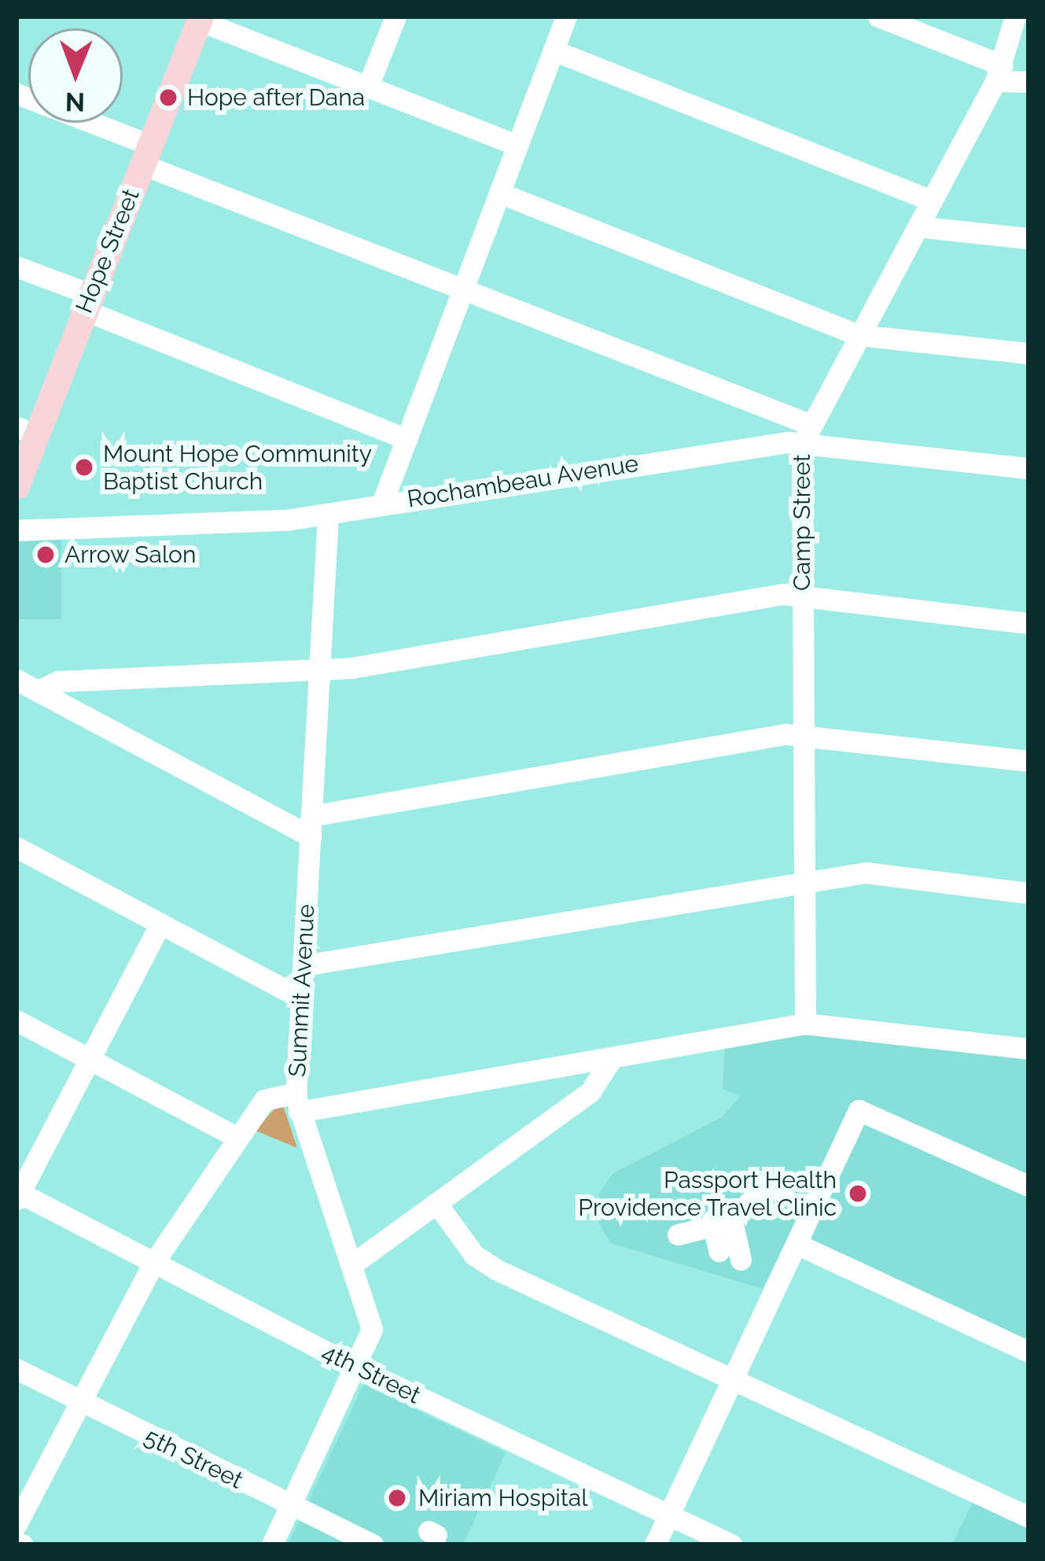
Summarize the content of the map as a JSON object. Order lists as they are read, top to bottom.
{
  "streets": {
    "main road": ["Hope Street"],
    "street": [
      "Rochambeau Avenue",
      "Camp Street",
      "Summit Avenue",
      "4th Street",
      "5th Street"
    ]
  },
  "crossings": [
    ["Rochambeau Avenue", "Camp Street"],
    ["Rochambeau Avenue", "Summit Avenue"],
    ["Summit Avenue", "4th Street"],
    ["Summit Avenue", "5th Street"]
  ],
  "places": [
    "Hope after Dana",
    "Mount Hope Community Baptist Church",
    "Arrow Salon",
    "Passport Health Providence Travel Clinic",
    "Miriam Hospital"
  ],
  "north": "bottom"
}
